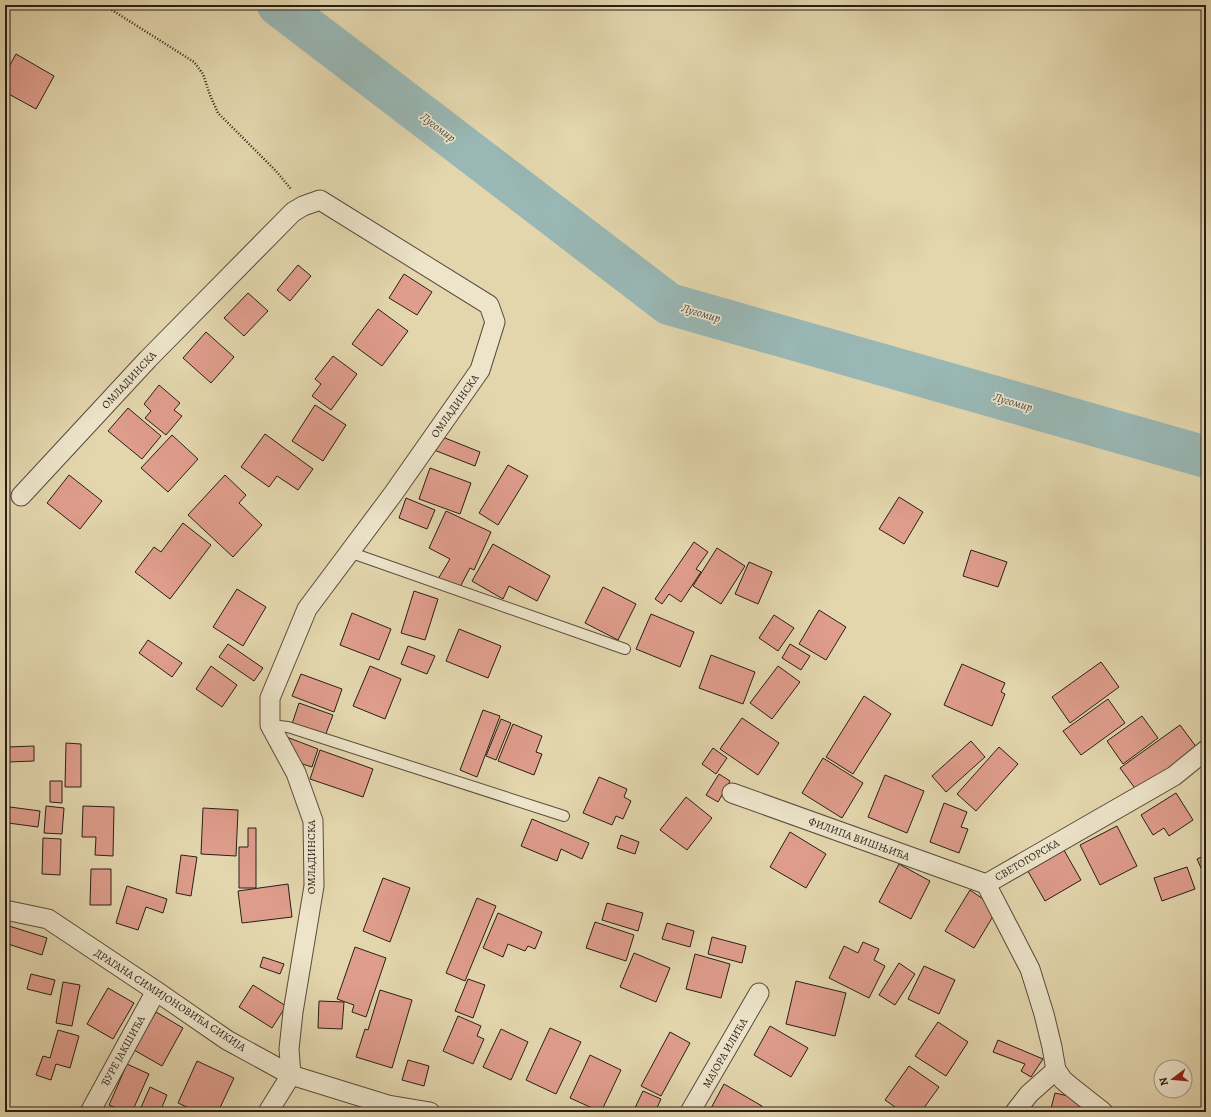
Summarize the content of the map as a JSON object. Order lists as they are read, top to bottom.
{
  "streets": {
    "street": [
      "ОМЛАДИНСКА",
      "ФИЛИПА ВИШЊИЋА",
      "СВЕТОГОРСКА",
      "ДРАГАНА СИМИЈОНОВИЋА СИКИЈА",
      "ЂУРЕ ЈАКШИЋА",
      "МАЈОРА ИЛИЋА"
    ]
  },
  "crossings": [
    ["ОМЛАДИНСКА", "ДРАГАНА СИМИЈОНОВИЋА СИКИЈА"],
    ["ФИЛИПА ВИШЊИЋА", "СВЕТОГОРСКА"],
    ["ДРАГАНА СИМИЈОНОВИЋА СИКИЈА", "ЂУРЕ ЈАКШИЋА"]
  ],
  "water": ["Лугомир"],
  "north": "left"
}
